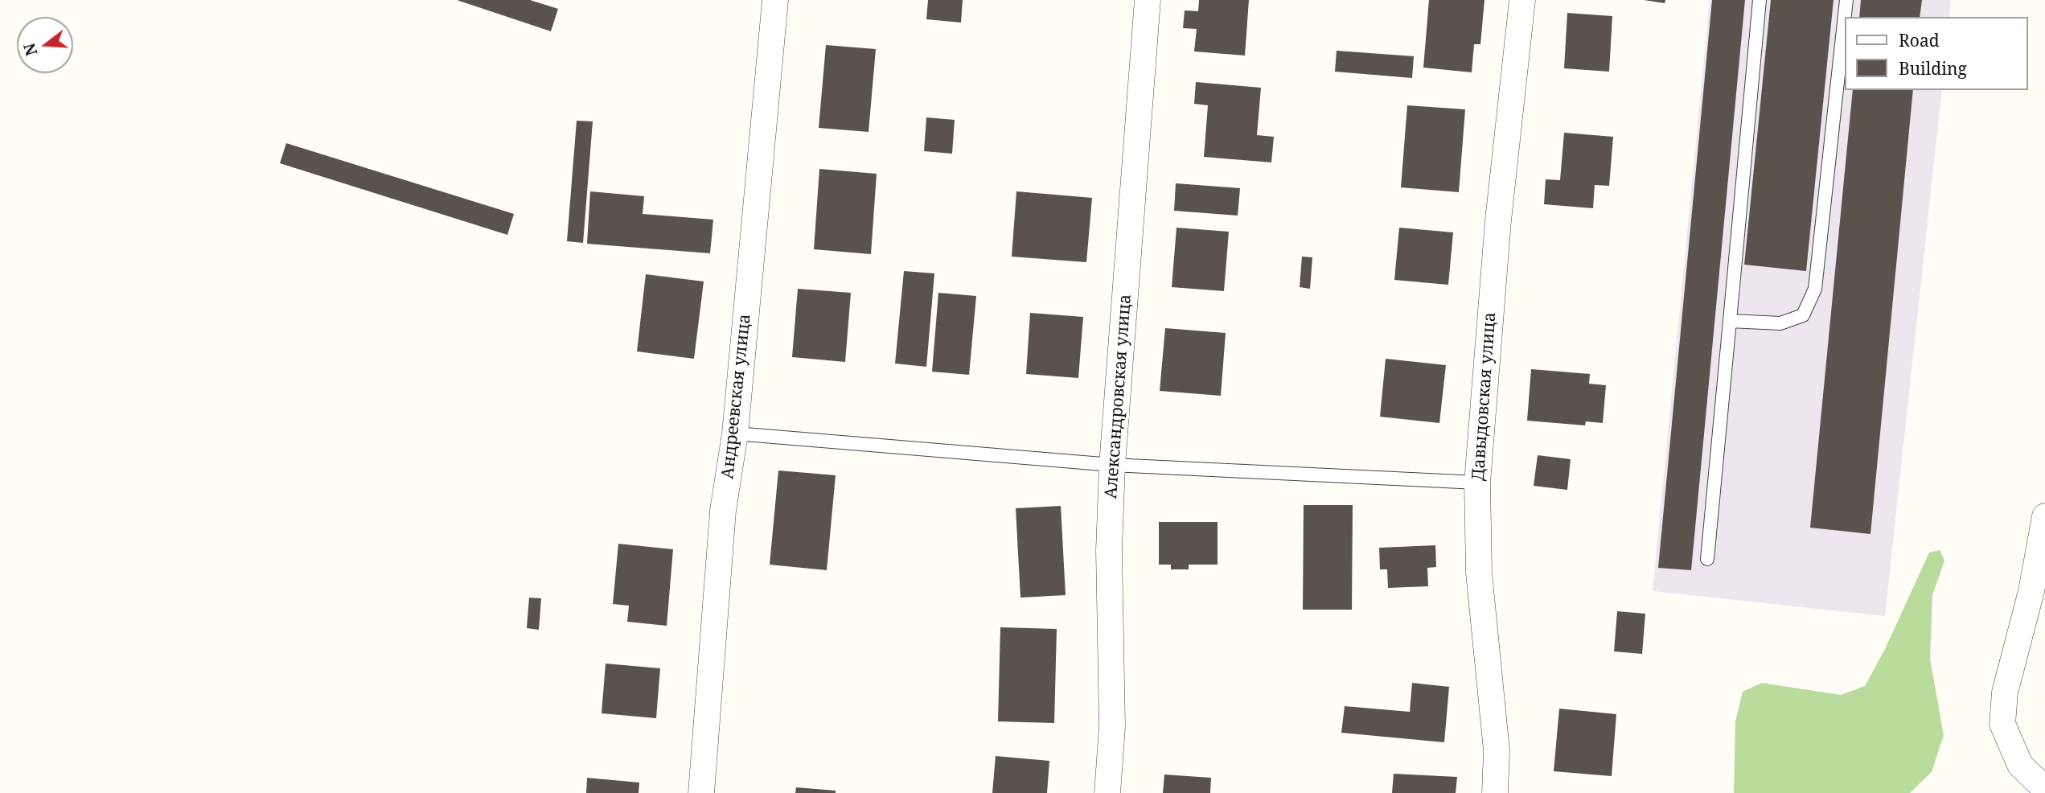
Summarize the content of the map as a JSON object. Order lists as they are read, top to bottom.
{
  "streets": {
    "street": ["Андреевская улица", "Александровская улица", "Давыдовская улица"]
  },
  "legend": ["Road", "Building"],
  "north": "left"
}
